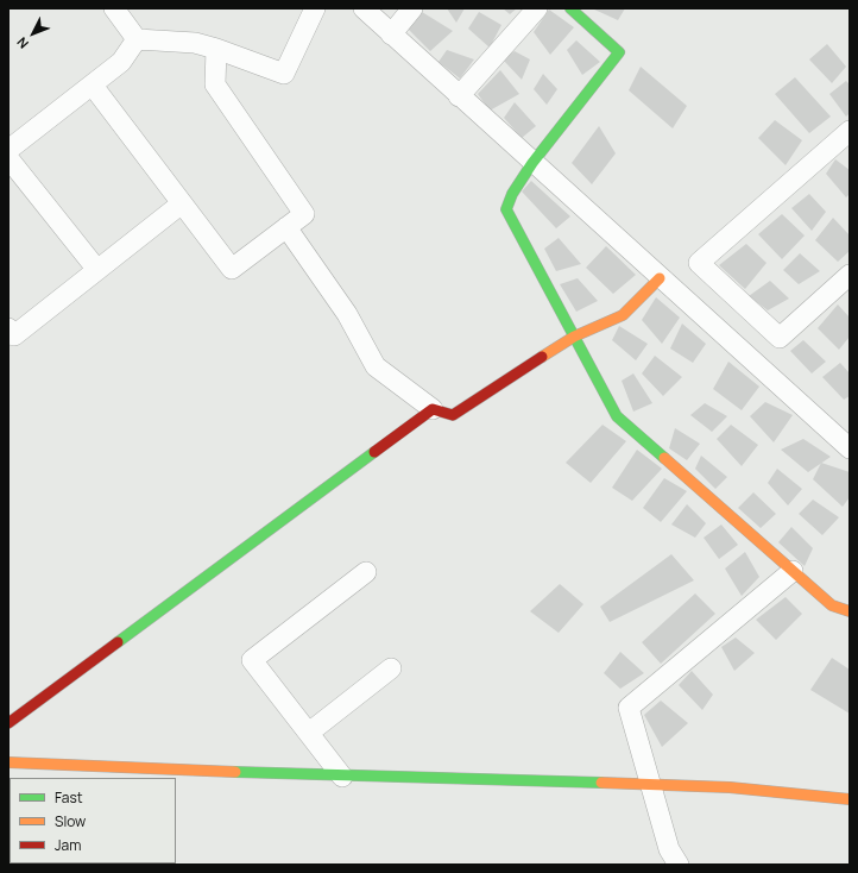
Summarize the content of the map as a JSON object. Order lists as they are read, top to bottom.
{
  "legend": ["Fast", "Slow", "Jam"],
  "north": "bottom left"
}
